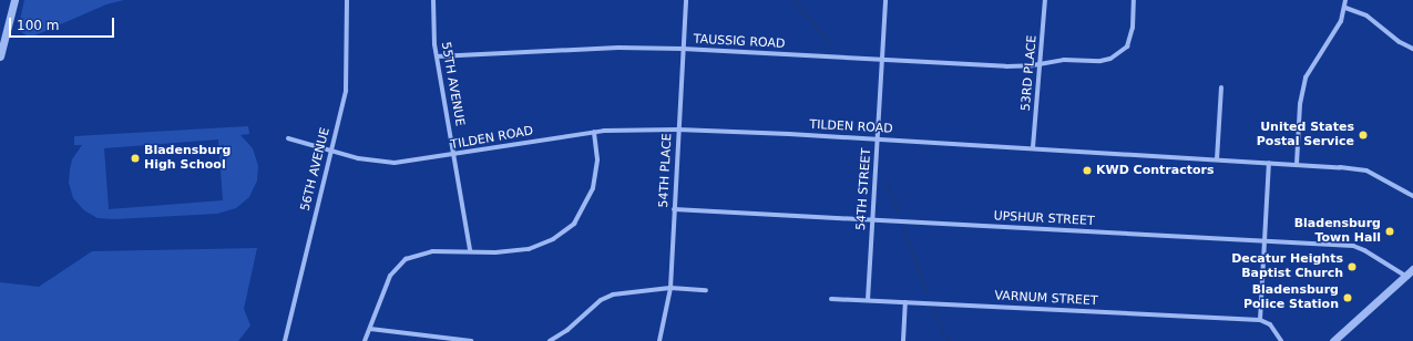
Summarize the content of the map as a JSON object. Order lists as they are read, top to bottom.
{
  "streets": {
    "street": [
      "TAUSSIG ROAD",
      "53RD PLACE",
      "55TH AVENUE",
      "TILDEN ROAD",
      "56TH AVENUE",
      "54TH PLACE",
      "54TH STREET",
      "UPSHUR STREET",
      "VARNUM STREET"
    ]
  },
  "crossings": [
    ["TAUSSIG ROAD", "53RD PLACE"],
    ["TAUSSIG ROAD", "55TH AVENUE"],
    ["TAUSSIG ROAD", "54TH PLACE"],
    ["TAUSSIG ROAD", "54TH STREET"],
    ["53RD PLACE", "TILDEN ROAD"],
    ["55TH AVENUE", "TILDEN ROAD"],
    ["TILDEN ROAD", "56TH AVENUE"],
    ["TILDEN ROAD", "54TH PLACE"],
    ["TILDEN ROAD", "54TH STREET"],
    ["54TH PLACE", "UPSHUR STREET"],
    ["54TH STREET", "UPSHUR STREET"],
    ["54TH STREET", "VARNUM STREET"]
  ],
  "places": [
    "United States Postal Service",
    "Bladensburg High School",
    "KWD Contractors",
    "Bladensburg Town Hall",
    "Decatur Heights Baptist Church",
    "Bladensburg Police Station"
  ],
  "scale_bar": "100 m"
}
